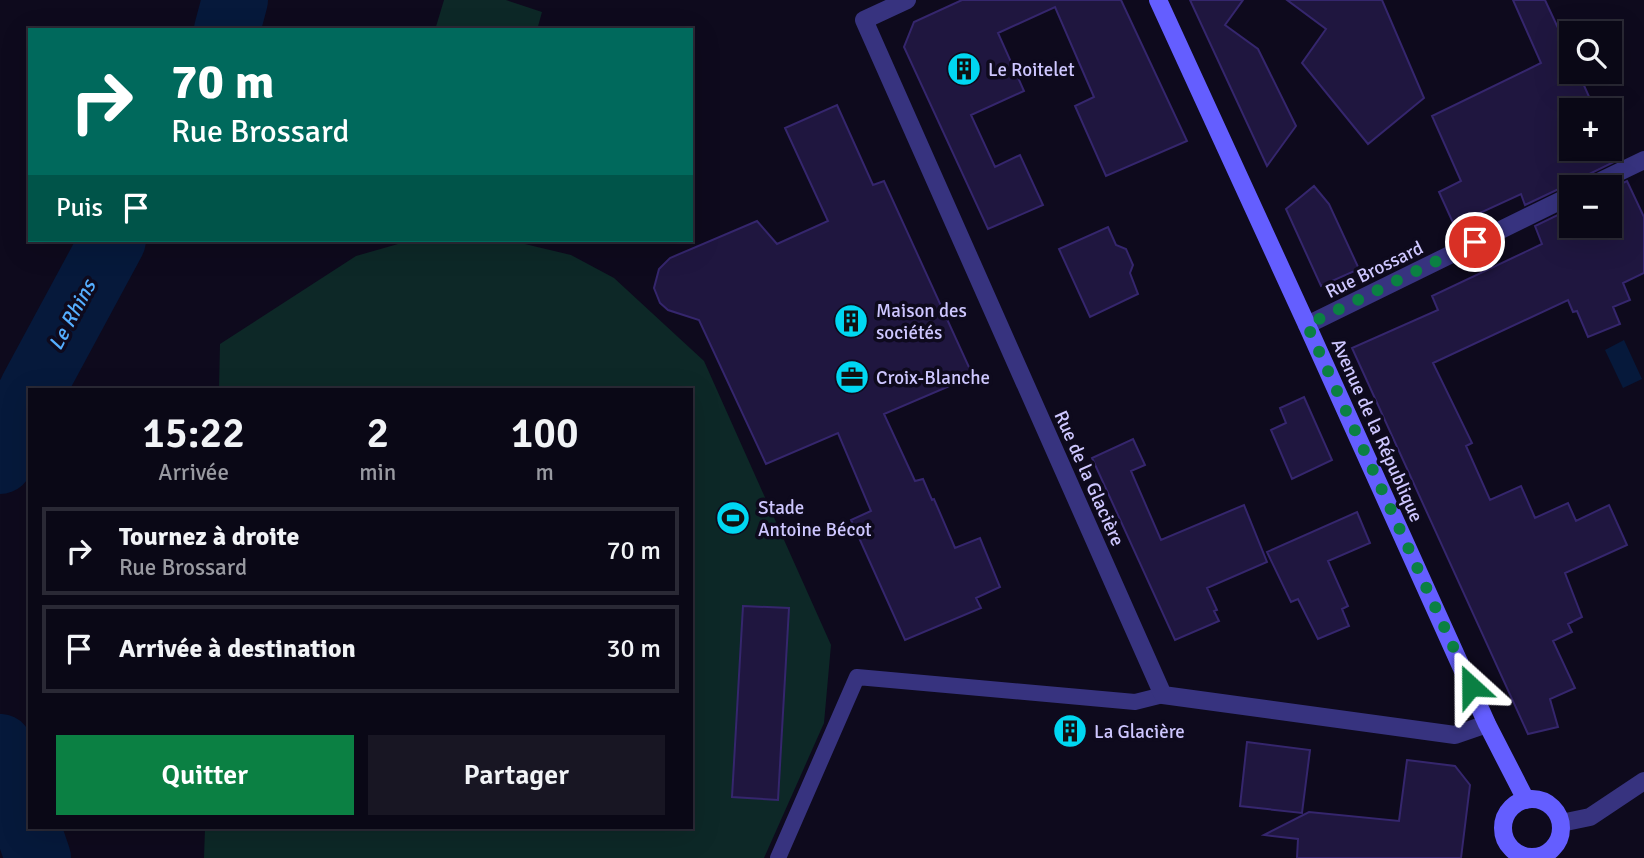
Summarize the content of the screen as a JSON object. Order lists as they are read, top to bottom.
{
  "streets": {
    "main road": ["Avenue de la République"],
    "street": ["Rue Brossard", "Rue de la Glacière"]
  },
  "crossings": [
    ["Rue Brossard", "Avenue de la République"]
  ],
  "water": ["Le Rhins"],
  "places": {
    "building": ["Le Roitelet", "Maison des sociétés", "La Glacière"],
    "office": ["Croix-Blanche"],
    "sports": ["Stade Antoine Bécot"]
  },
  "page": {
    "map_buttons": ["+", "−"],
    "turn": ["70 m", "Rue Brossard"],
    "then": "Puis",
    "eta": [
      "15:22",
      "Arrivée",
      "2",
      "min",
      "100",
      "m"
    ],
    "list": [
      {
        "name": "Tournez à droite",
        "note": "Rue Brossard",
        "value": "70 m"
      },
      {
        "name": "Arrivée à destination",
        "value": "30 m"
      }
    ],
    "buttons": ["Quitter", "Partager"]
  }
}
